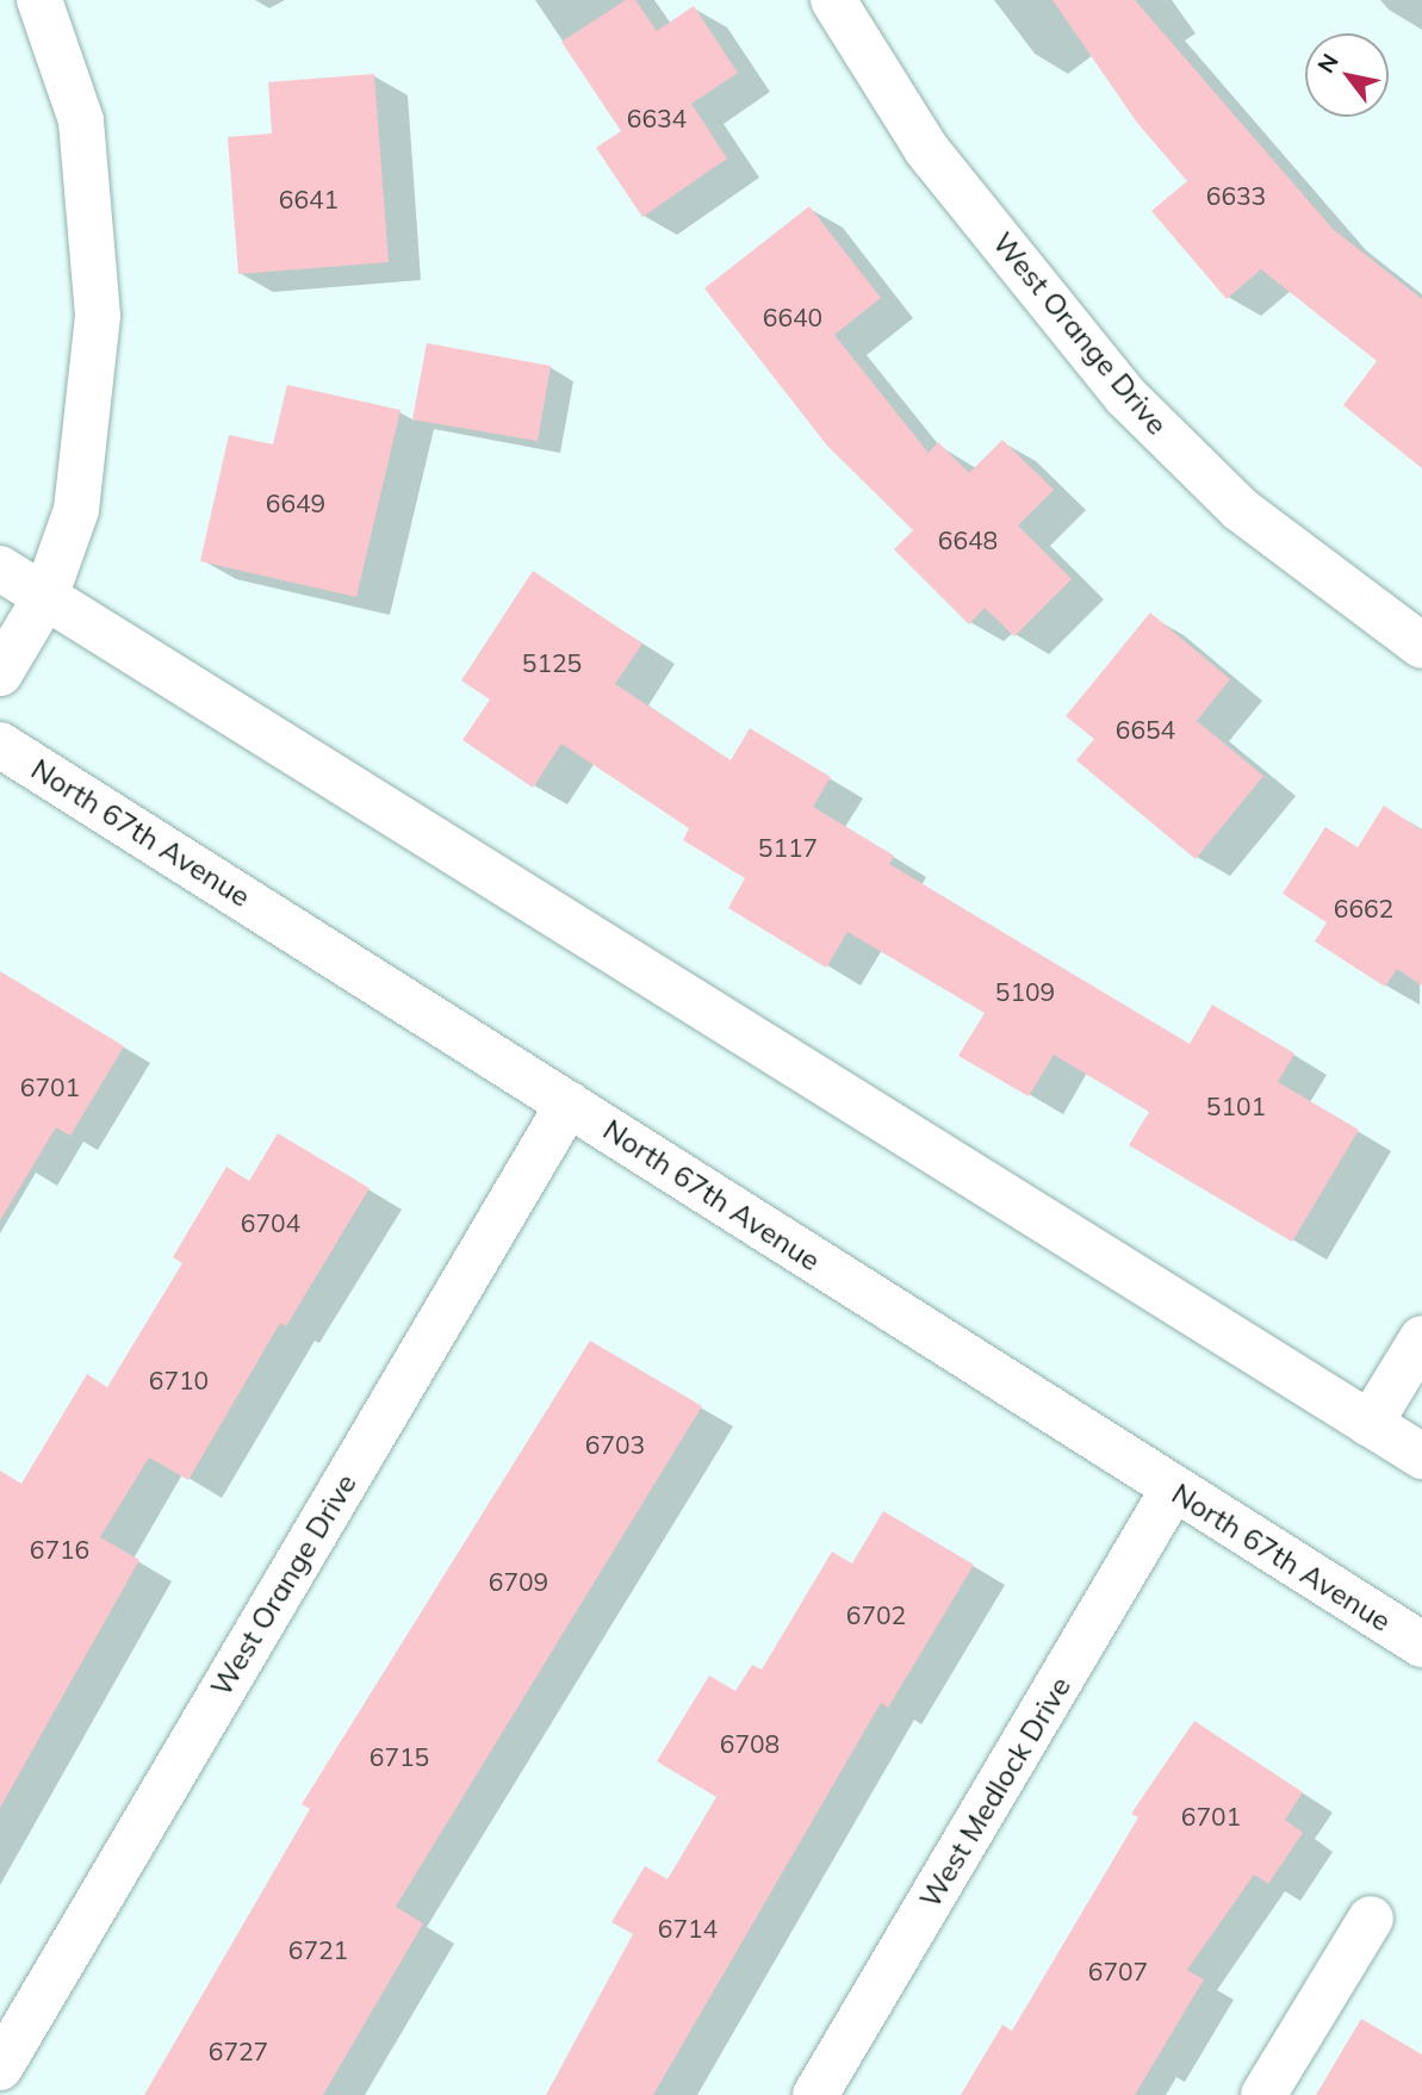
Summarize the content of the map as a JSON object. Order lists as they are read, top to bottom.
{
  "streets": {
    "street": ["West Orange Drive", "North 67th Avenue", "West Medlock Drive"]
  },
  "crossings": [
    ["West Orange Drive", "North 67th Avenue"],
    ["North 67th Avenue", "West Medlock Drive"]
  ],
  "house_numbers": [
    "6634",
    "6633",
    "6641",
    "6640",
    "6649",
    "6648",
    "5125",
    "6654",
    "5117",
    "6662",
    "5109",
    "6701",
    "5101",
    "6704",
    "6710",
    "6703",
    "6716",
    "6709",
    "6702",
    "6708",
    "6715",
    "6701",
    "6714",
    "6721",
    "6707",
    "6727"
  ],
  "north": "top left"
}
